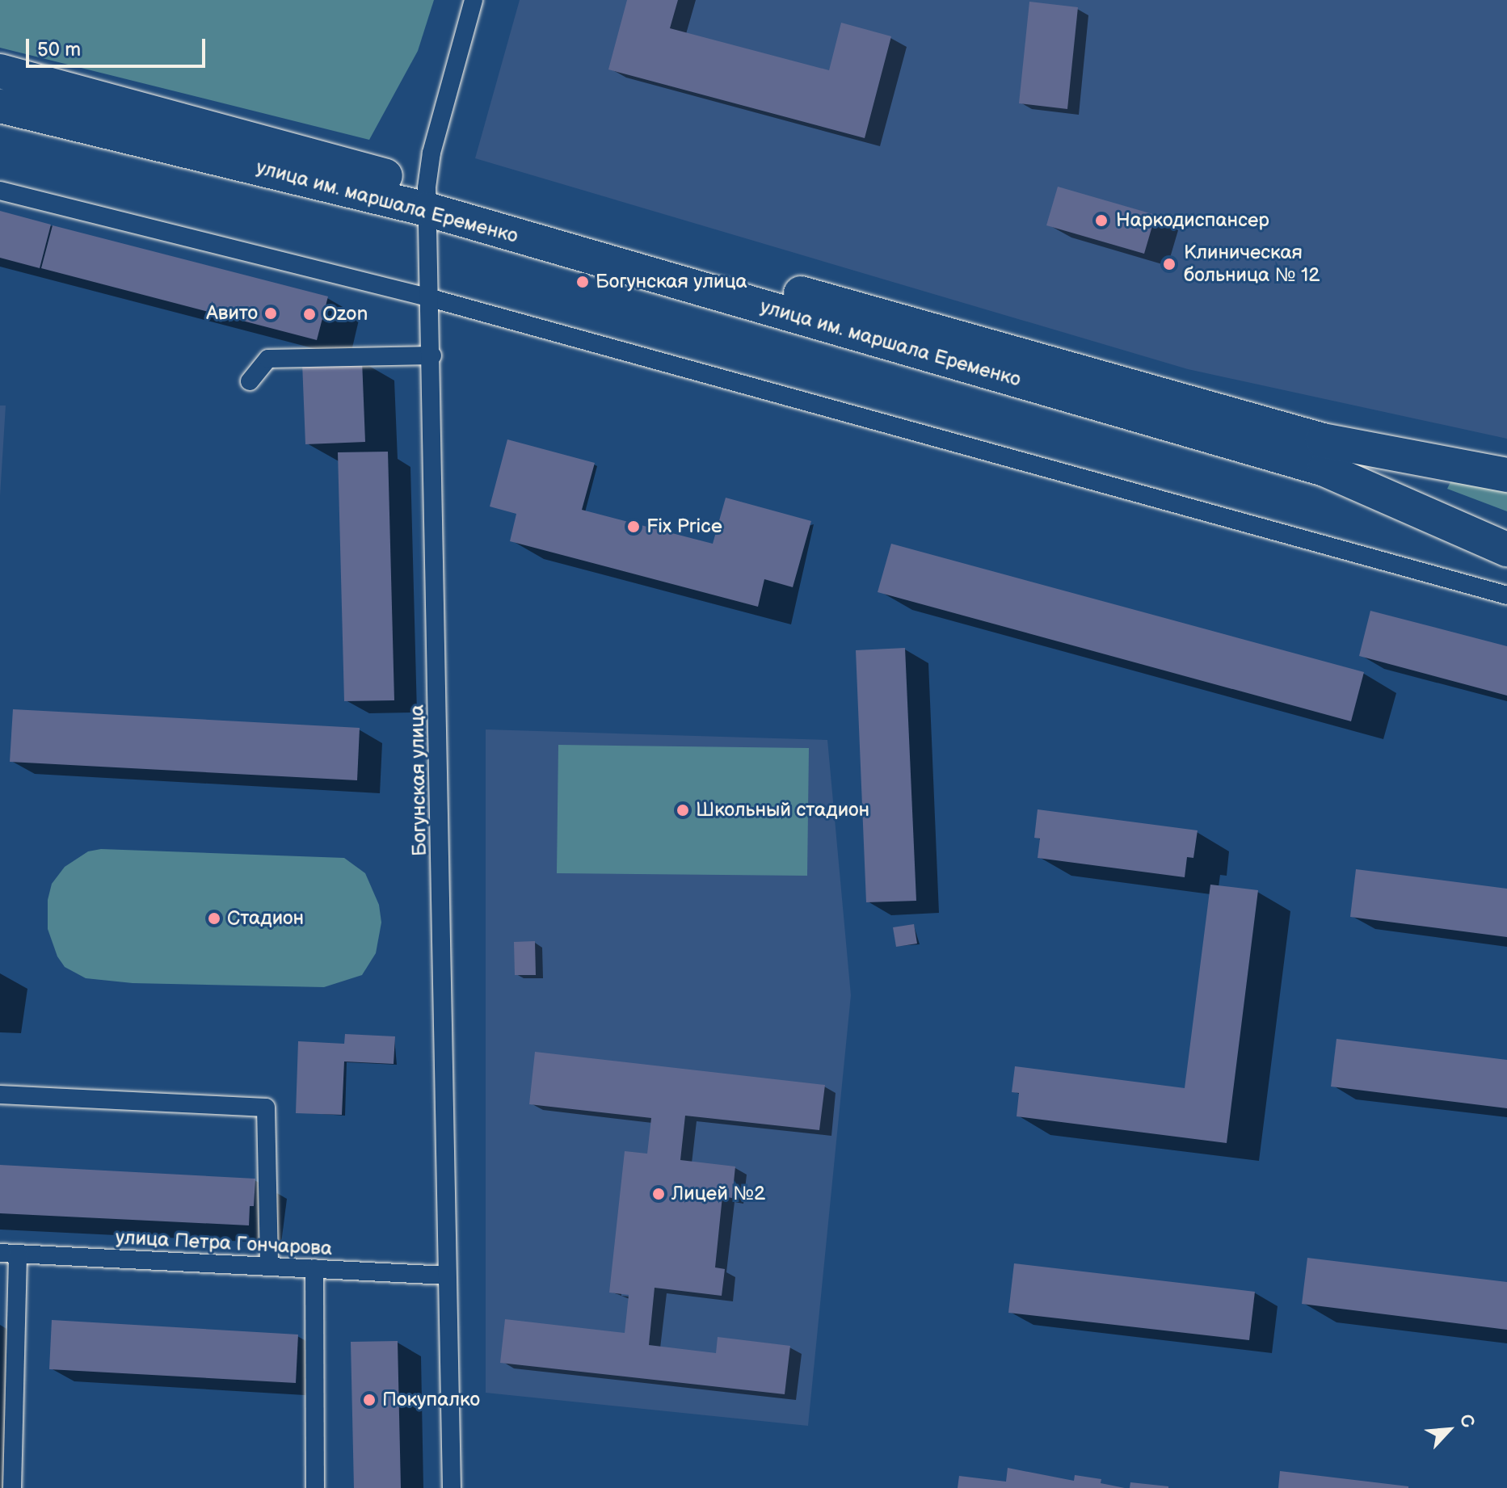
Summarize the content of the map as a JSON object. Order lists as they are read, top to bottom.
{
  "streets": {
    "highway": ["улица им. маршала Еременко"],
    "street": ["Богунская улица", "улица Петра Гончарова"]
  },
  "crossings": [
    ["улица им. маршала Еременко", "Богунская улица"],
    ["Богунская улица", "улица Петра Гончарова"]
  ],
  "places": [
    "Наркодиспансер",
    "Клиническая больница № 12",
    "Богунская улица",
    "Авито",
    "Ozon",
    "Fix Price",
    "Школьный стадион",
    "Стадион",
    "Лицей №2",
    "Покупалко"
  ],
  "scale_bar": "50 m",
  "north": "top right"
}
